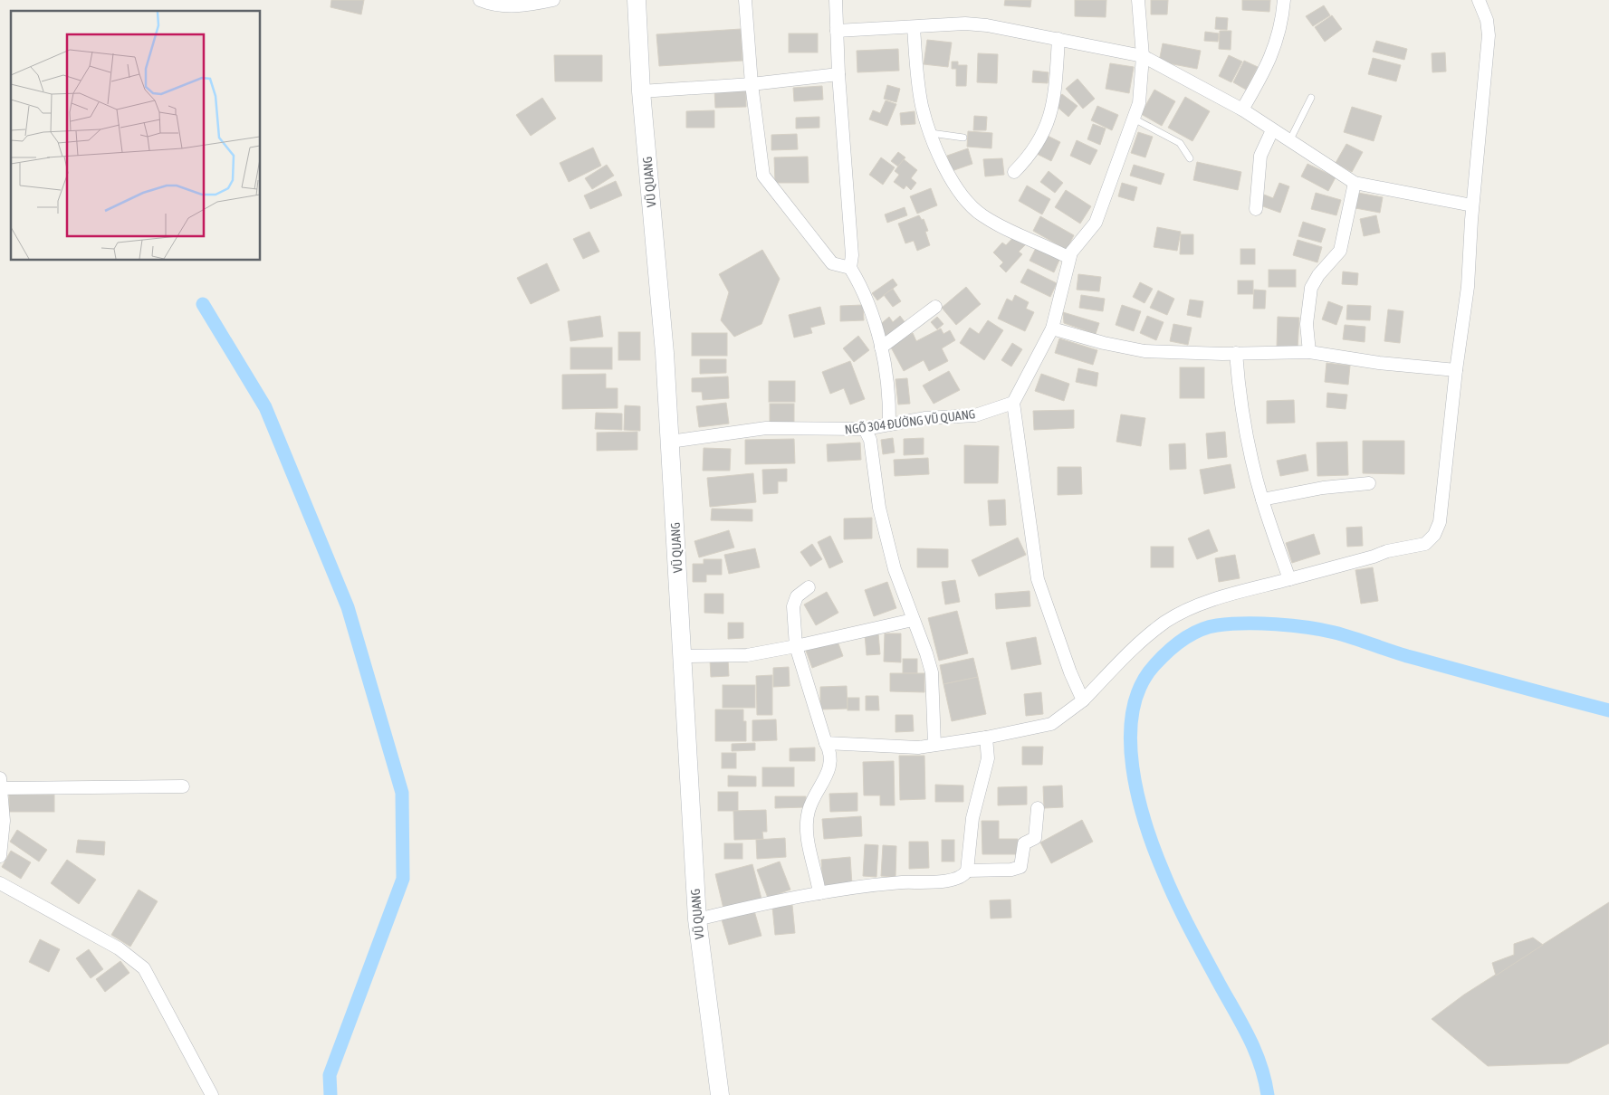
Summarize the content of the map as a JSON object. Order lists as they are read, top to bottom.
{
  "streets": {
    "main road": ["VŨ QUANG"],
    "street": ["NGÕ 304 ĐƯỜNG VŨ QUANG"]
  },
  "crossings": [
    ["VŨ QUANG", "NGÕ 304 ĐƯỜNG VŨ QUANG"]
  ]
}
